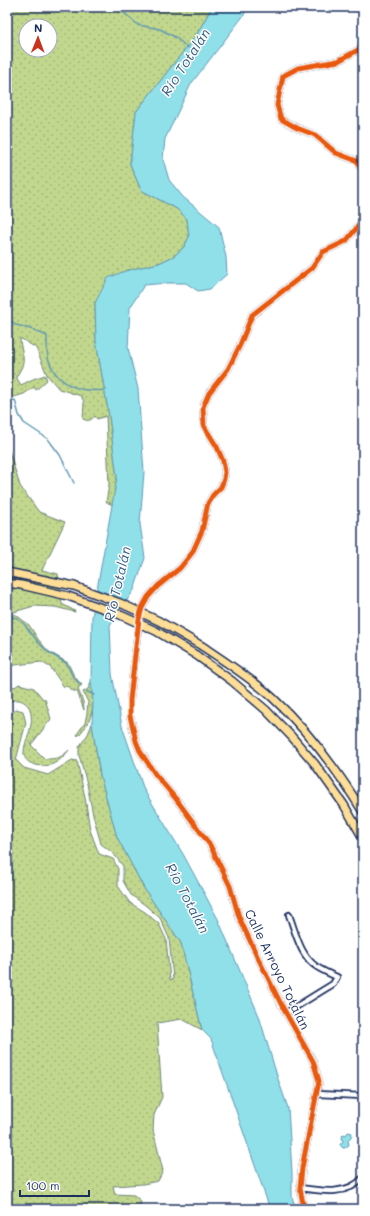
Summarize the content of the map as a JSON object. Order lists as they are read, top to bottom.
{
  "streets": {
    "street": ["Calle Arroyo Totalán"]
  },
  "water": ["Río Totalán"],
  "scale_bar": "100 m",
  "north": "top"
}
